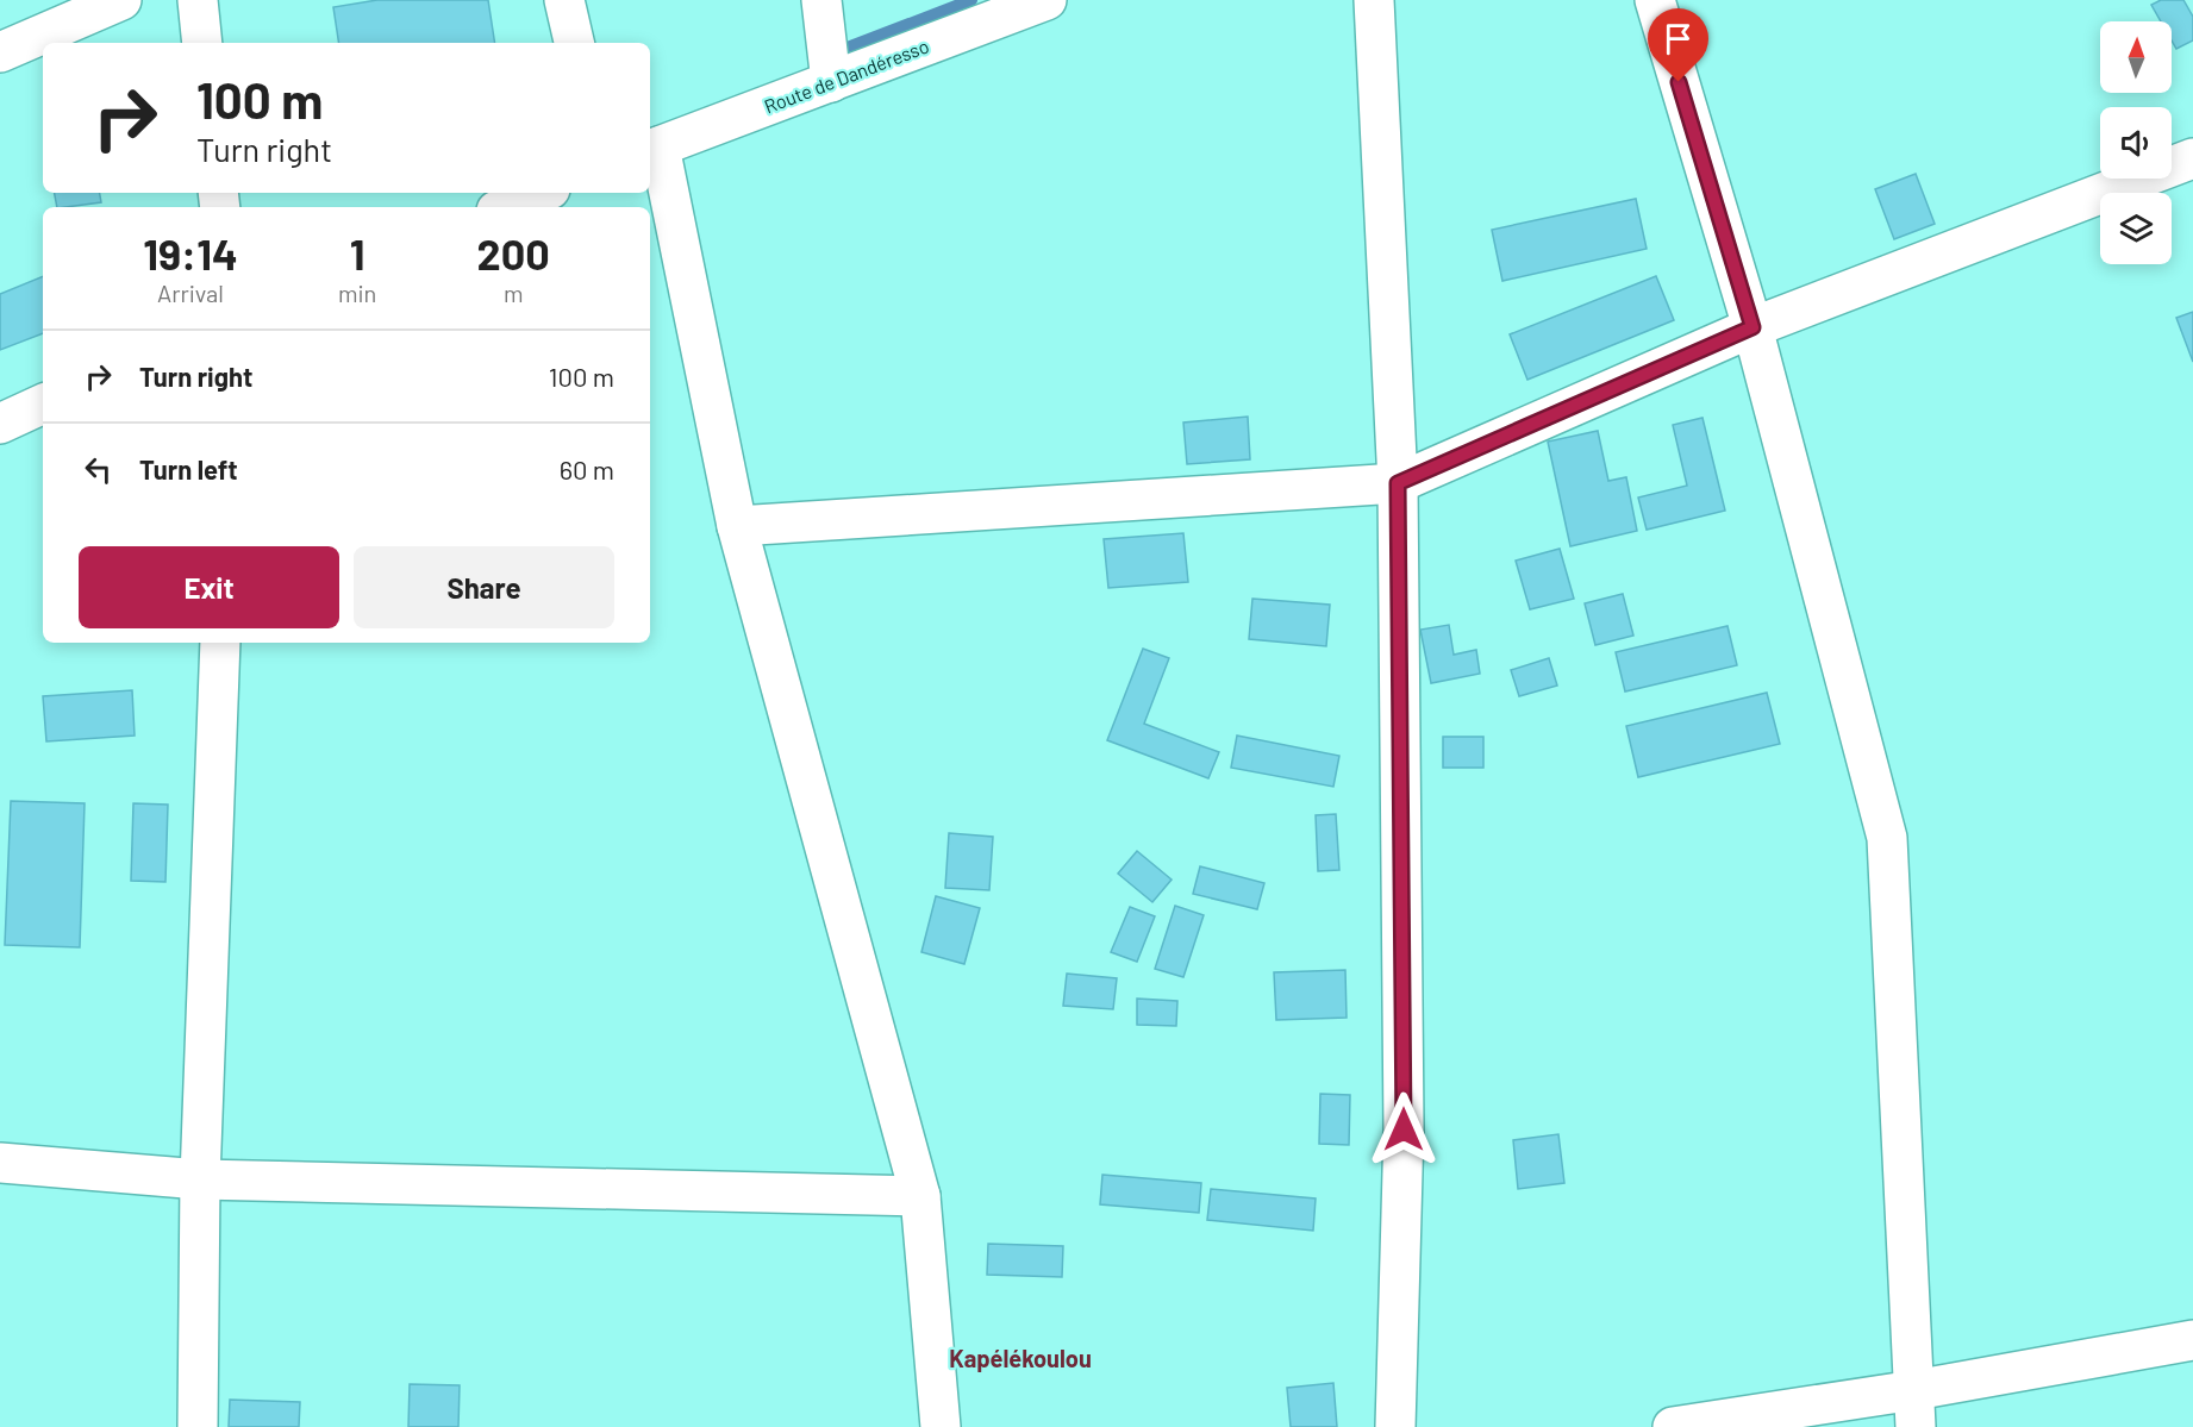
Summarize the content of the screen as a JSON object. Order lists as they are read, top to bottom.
{
  "streets": {
    "street": ["Route de Dandéresso"]
  },
  "districts": ["Kapélékoulou"],
  "north": "top",
  "page": {
    "turn": ["100 m", "Turn right"],
    "eta": [
      "19:14",
      "Arrival",
      "1",
      "min",
      "200",
      "m"
    ],
    "list": [
      {
        "name": "Turn right",
        "value": "100 m"
      },
      {
        "name": "Turn left",
        "value": "60 m"
      }
    ],
    "buttons": ["Exit", "Share"]
  }
}
